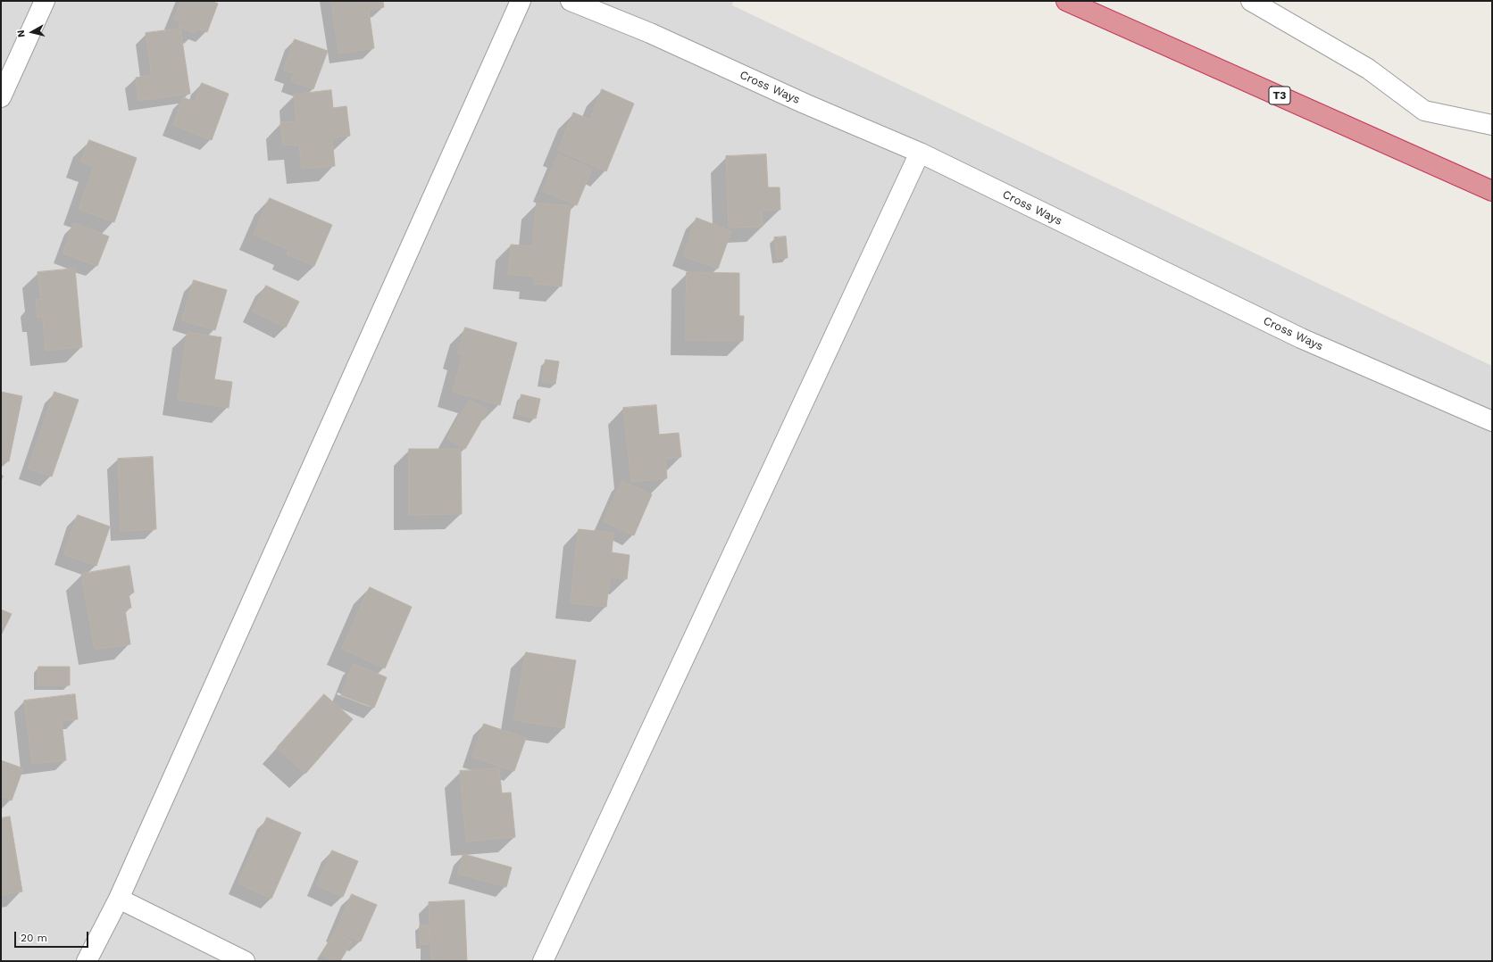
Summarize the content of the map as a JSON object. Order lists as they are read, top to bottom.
{
  "streets": {
    "highway": ["T3"],
    "street": ["Cross Ways"]
  },
  "scale_bar": "20 m",
  "north": "left"
}
